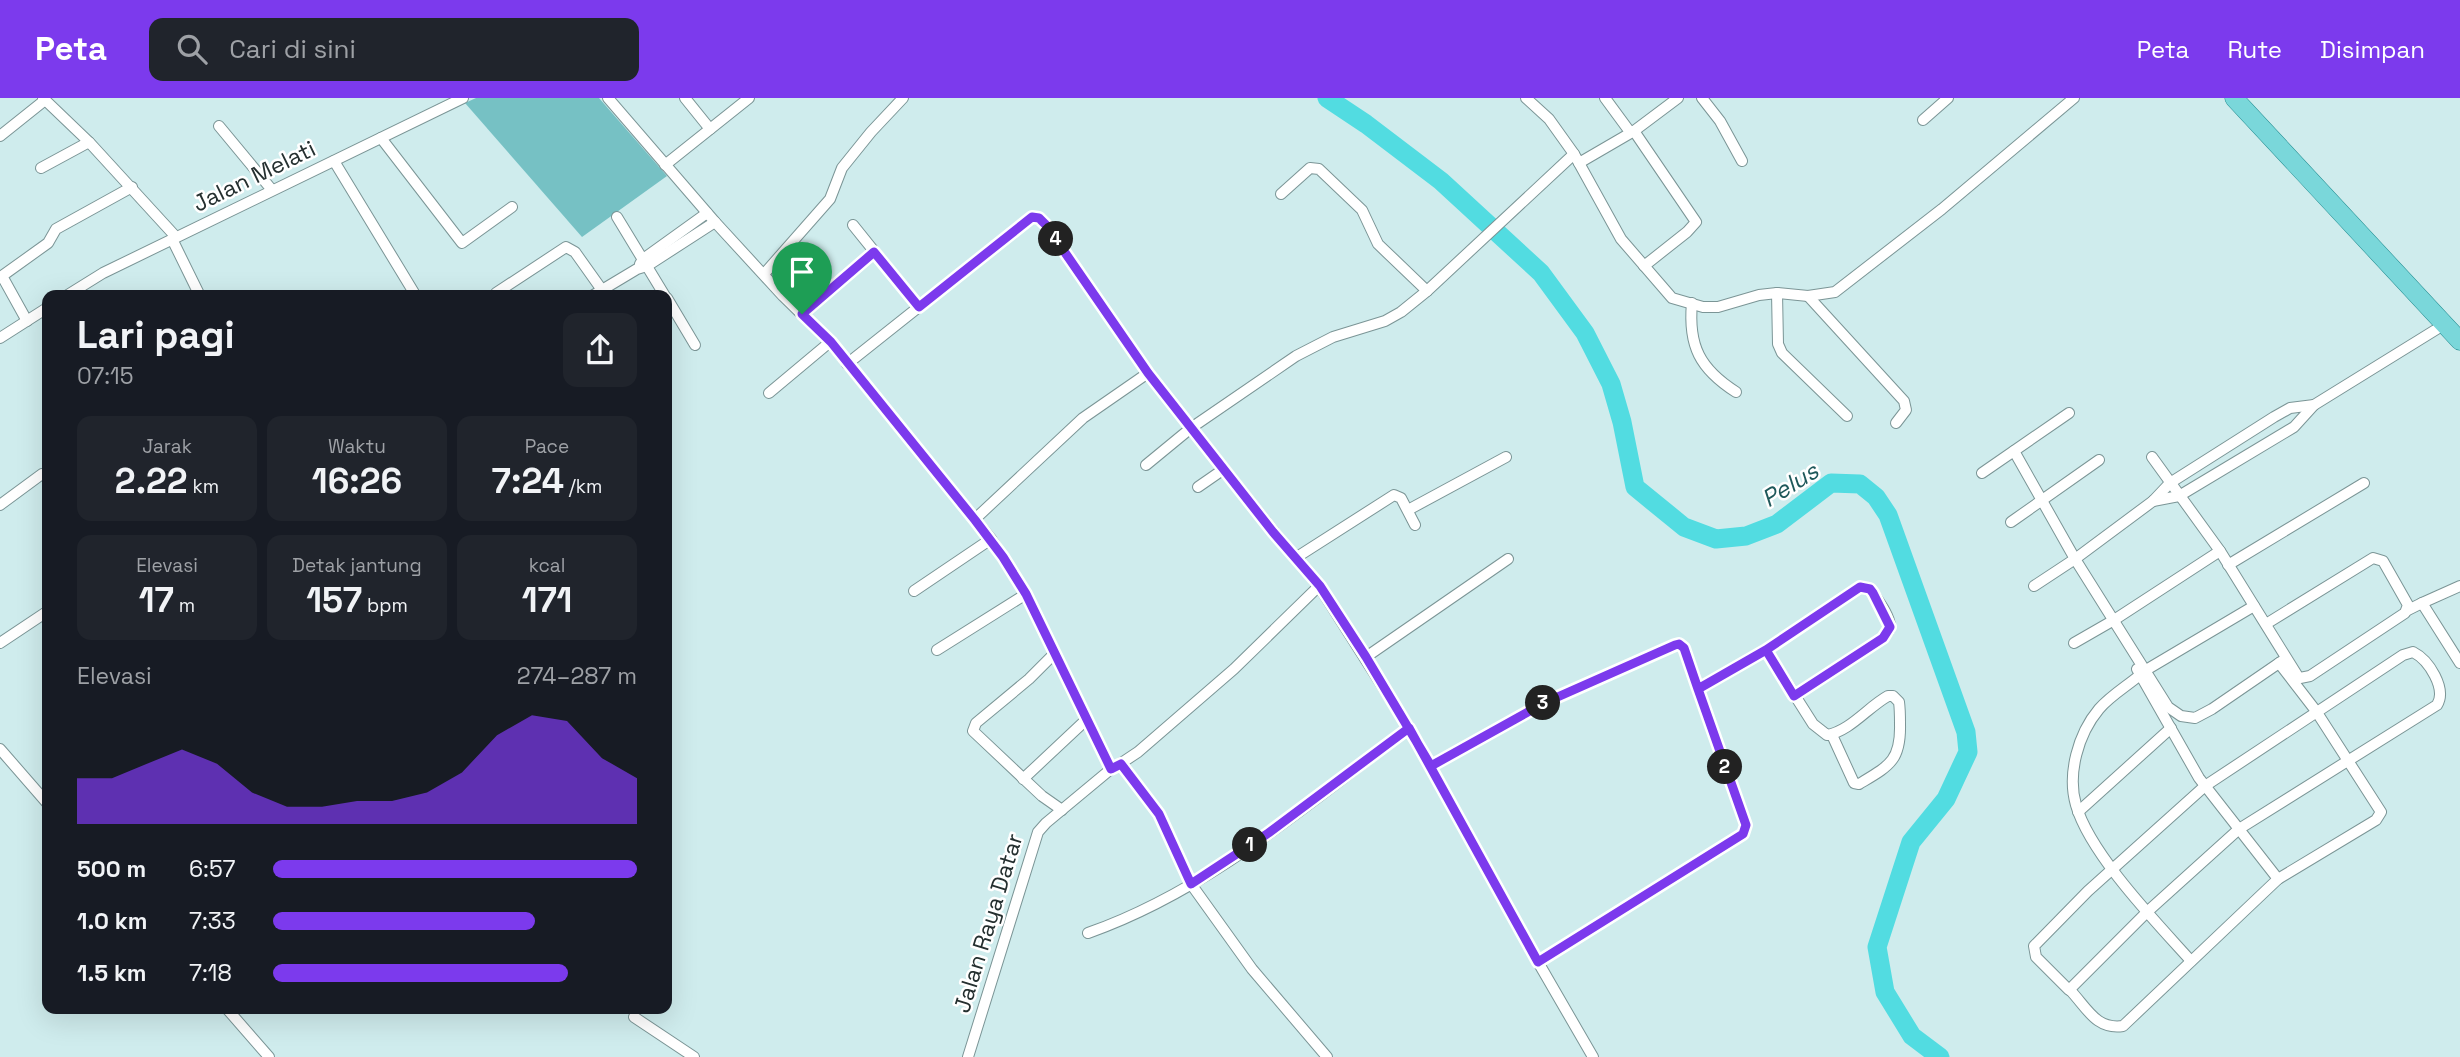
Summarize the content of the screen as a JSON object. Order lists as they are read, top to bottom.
{
  "streets": {
    "street": ["Jalan Melati", "Jalan Raya Datar"]
  },
  "water": ["Pelus"],
  "page": {
    "header": "Peta",
    "search": "Cari di sini",
    "nav": ["Peta", "Rute", "Disimpan"],
    "pins": [
      "4",
      "3",
      "2",
      "1"
    ],
    "heading": ["Lari pagi", "07:15"],
    "stats": [
      ["Jarak", "2.22 km"],
      ["Waktu", "16:26"],
      ["Pace", "7:24 /km"],
      ["Elevasi", "17 m"],
      ["Detak jantung", "157 bpm"],
      ["kcal", "171"]
    ],
    "chart": ["Elevasi", "274–287 m"],
    "list": [
      {
        "name": "500 m",
        "note": "6:57"
      },
      {
        "name": "1.0 km",
        "note": "7:33"
      },
      {
        "name": "1.5 km",
        "note": "7:18"
      }
    ]
  }
}
